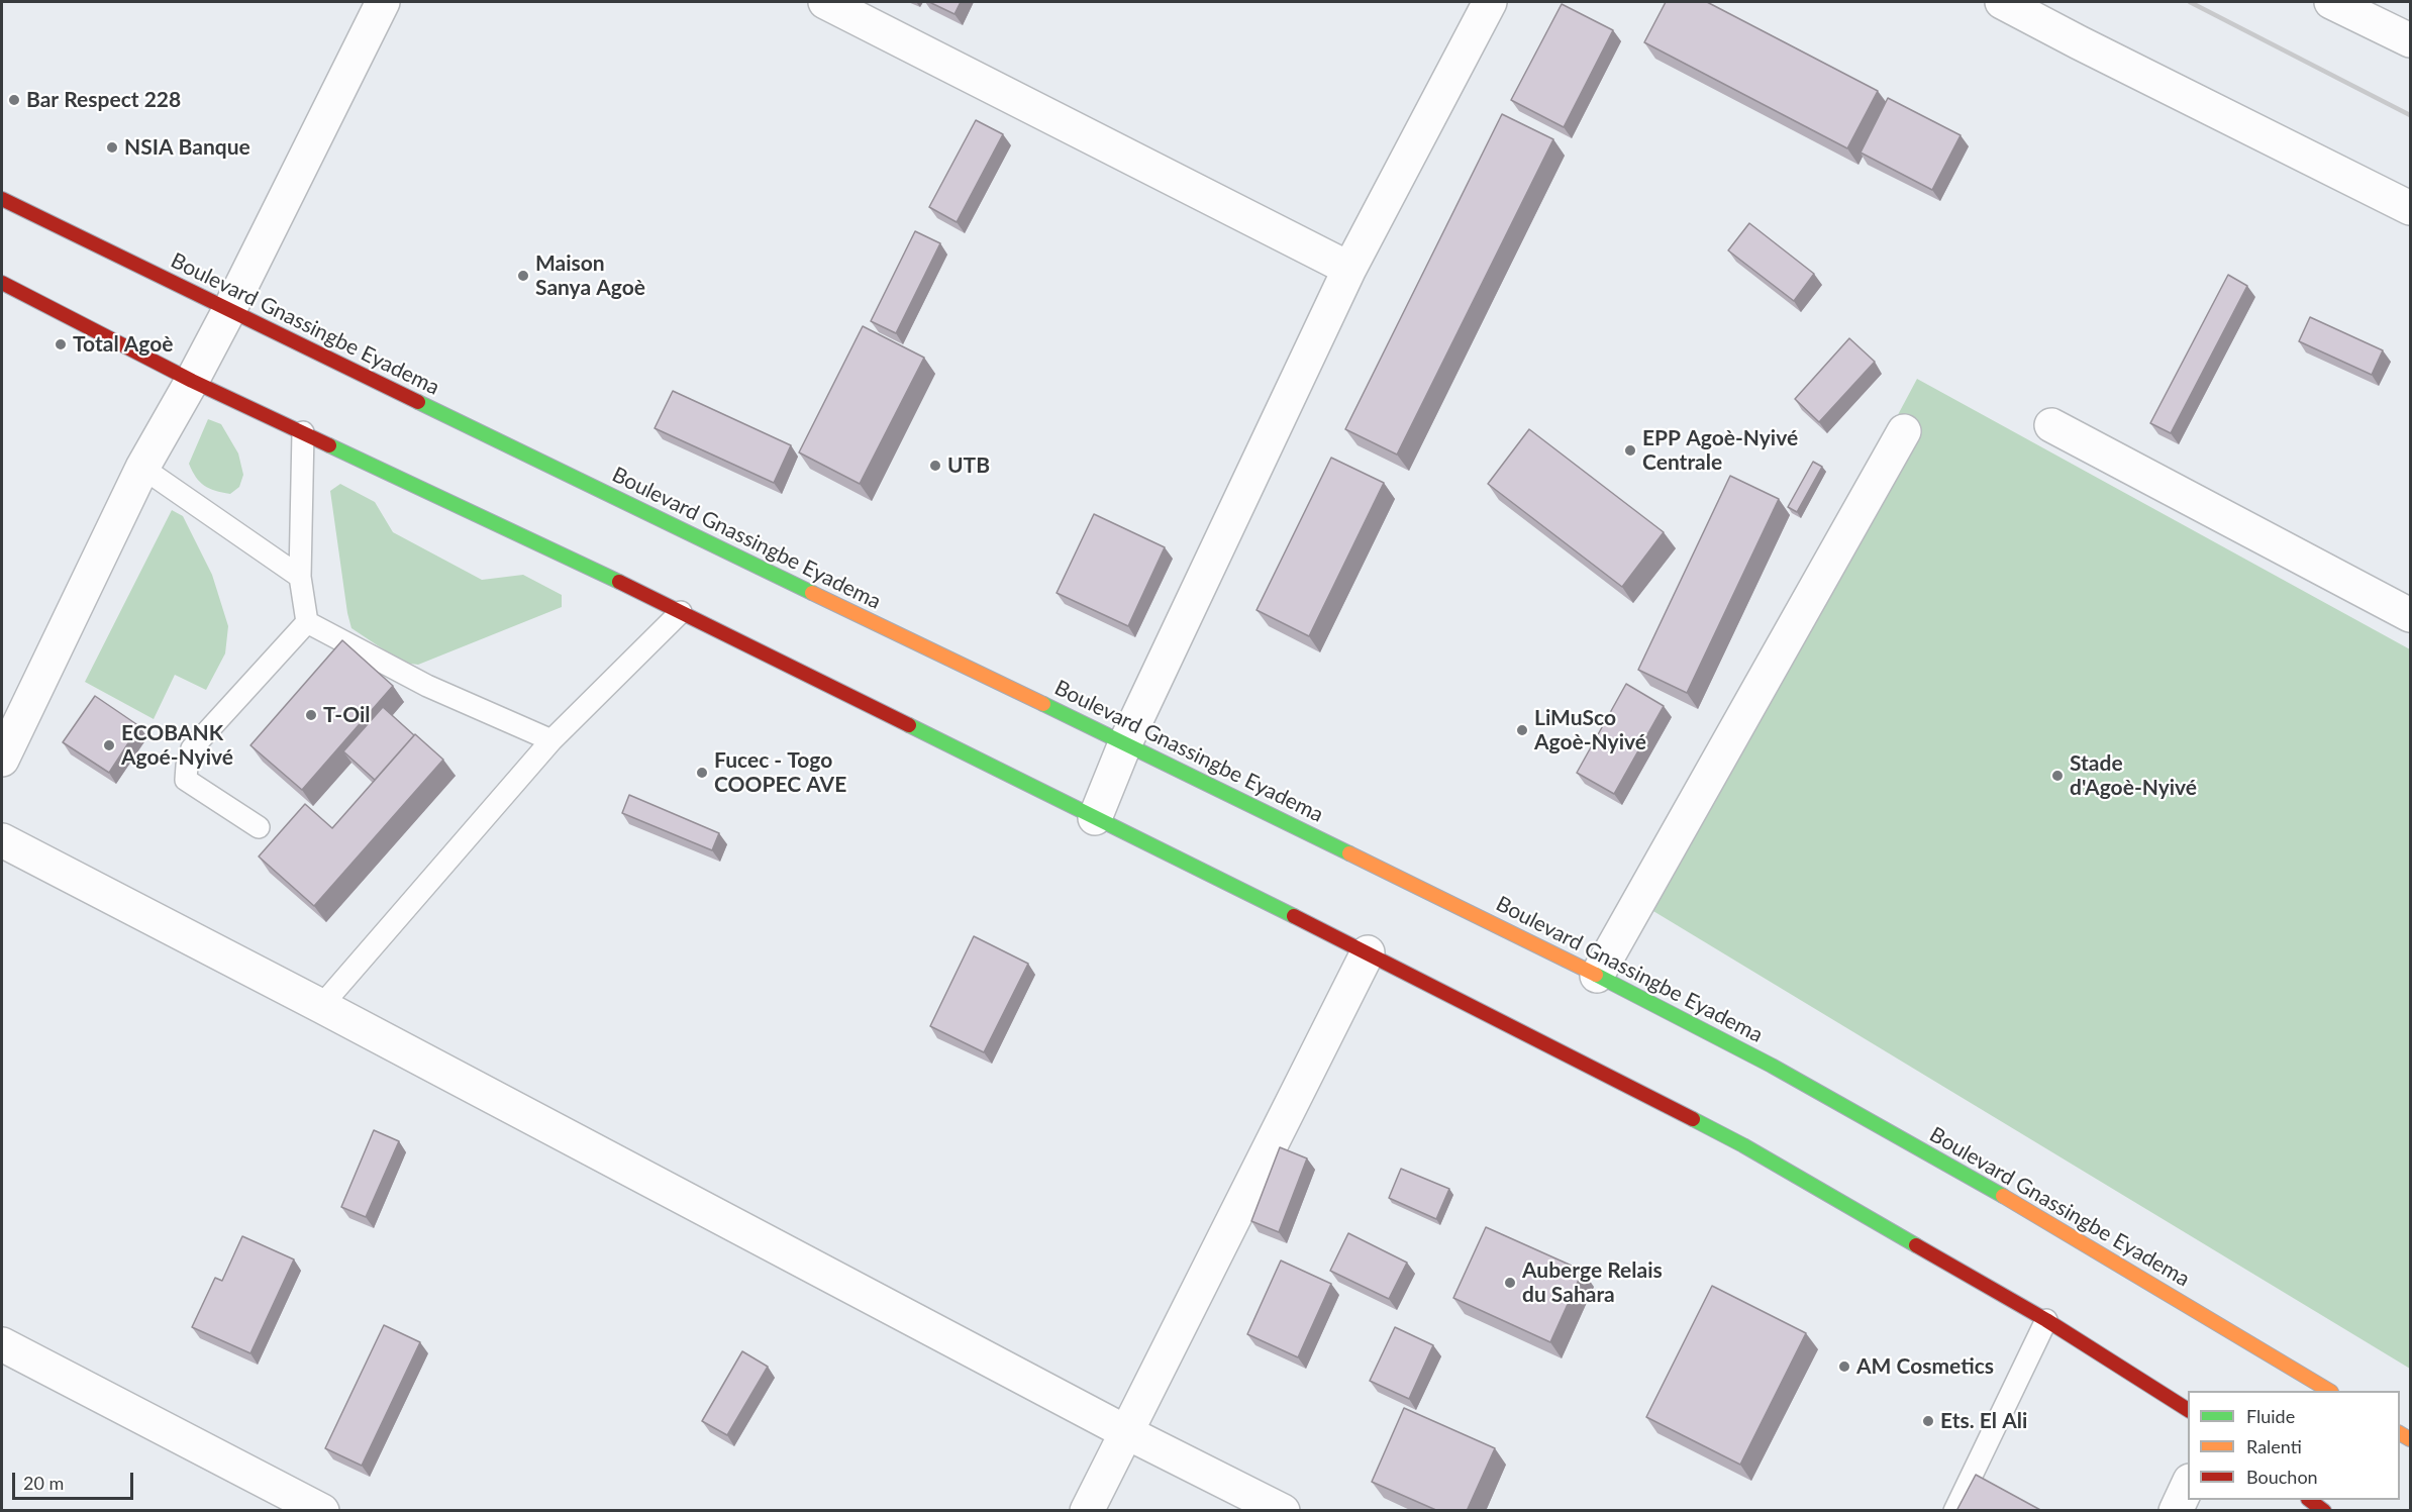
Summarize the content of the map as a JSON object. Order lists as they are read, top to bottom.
{
  "streets": {
    "highway": ["Boulevard Gnassingbe Eyadema"]
  },
  "places": [
    "Bar Respect 228",
    "NSIA Banque",
    "Maison Sanya Agoè",
    "Total Agoè",
    "EPP Agoè-Nyivé Centrale",
    "UTB",
    "T-Oil",
    "LiMuSco Agoè-Nyivé",
    "ECOBANK Agoé-Nyivé",
    "Fucec - Togo COOPEC AVE",
    "Stade d'Agoè-Nyivé",
    "Auberge Relais du Sahara",
    "AM Cosmetics",
    "Ets. El Ali"
  ],
  "legend": ["Fluide", "Ralenti", "Bouchon"],
  "scale_bar": "20 m"
}
